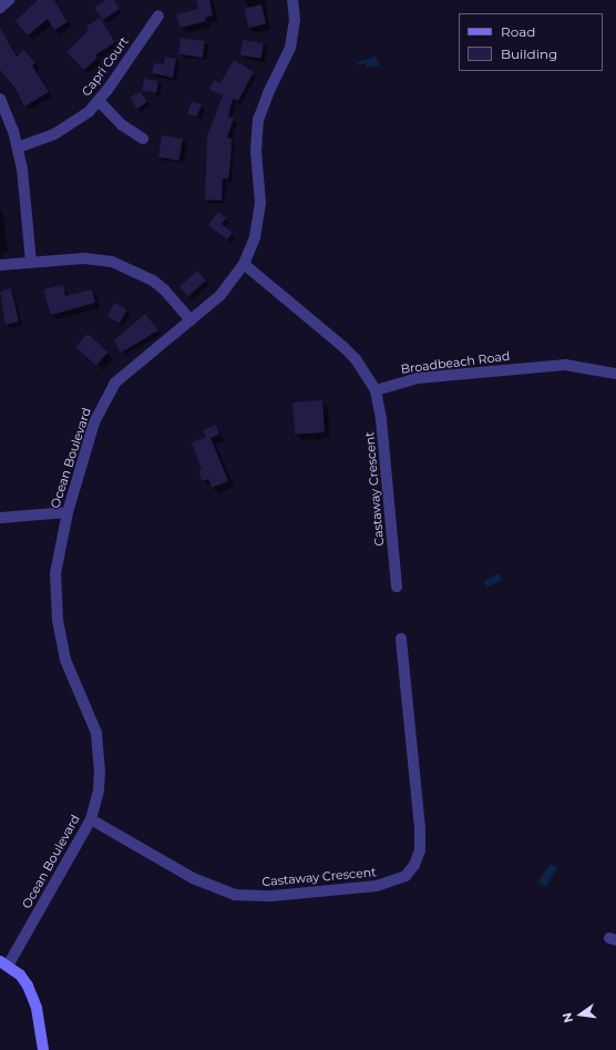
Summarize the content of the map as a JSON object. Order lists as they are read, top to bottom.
{
  "streets": {
    "street": [
      "Capri Court",
      "Broadbeach Road",
      "Ocean Boulevard",
      "Castaway Crescent"
    ]
  },
  "crossings": [
    ["Broadbeach Road", "Castaway Crescent"],
    ["Ocean Boulevard", "Castaway Crescent"]
  ],
  "legend": ["Road", "Building"],
  "north": "left"
}
